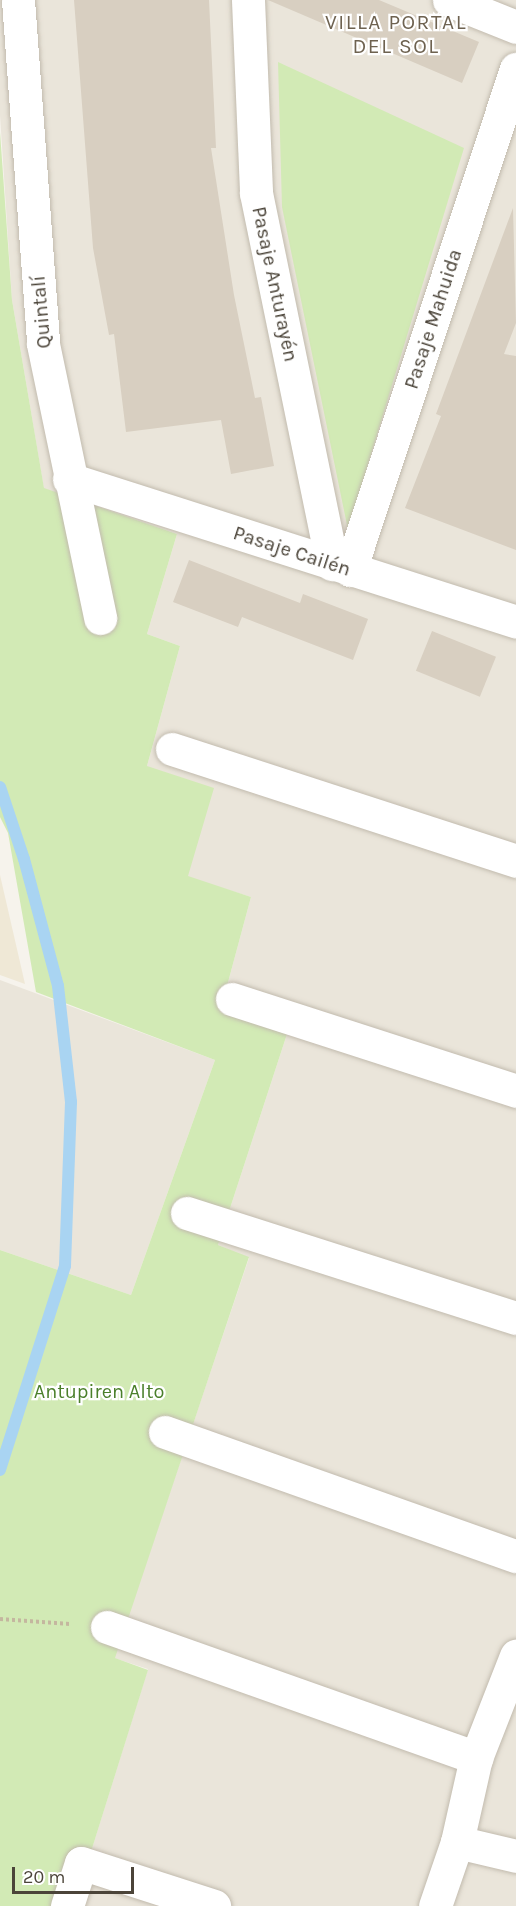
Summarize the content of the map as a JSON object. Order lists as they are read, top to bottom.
{
  "streets": {
    "street": [
      "Pasaje Anturayén",
      "Quintalí",
      "Pasaje Mahuida",
      "Pasaje Cailén"
    ]
  },
  "crossings": [
    ["Pasaje Anturayén", "Pasaje Mahuida"],
    ["Pasaje Anturayén", "Pasaje Cailén"],
    ["Quintalí", "Pasaje Cailén"],
    ["Pasaje Mahuida", "Pasaje Cailén"]
  ],
  "districts": ["VILLA PORTAL DEL SOL"],
  "parks": ["Antupiren Alto"],
  "scale_bar": "20 m"
}
